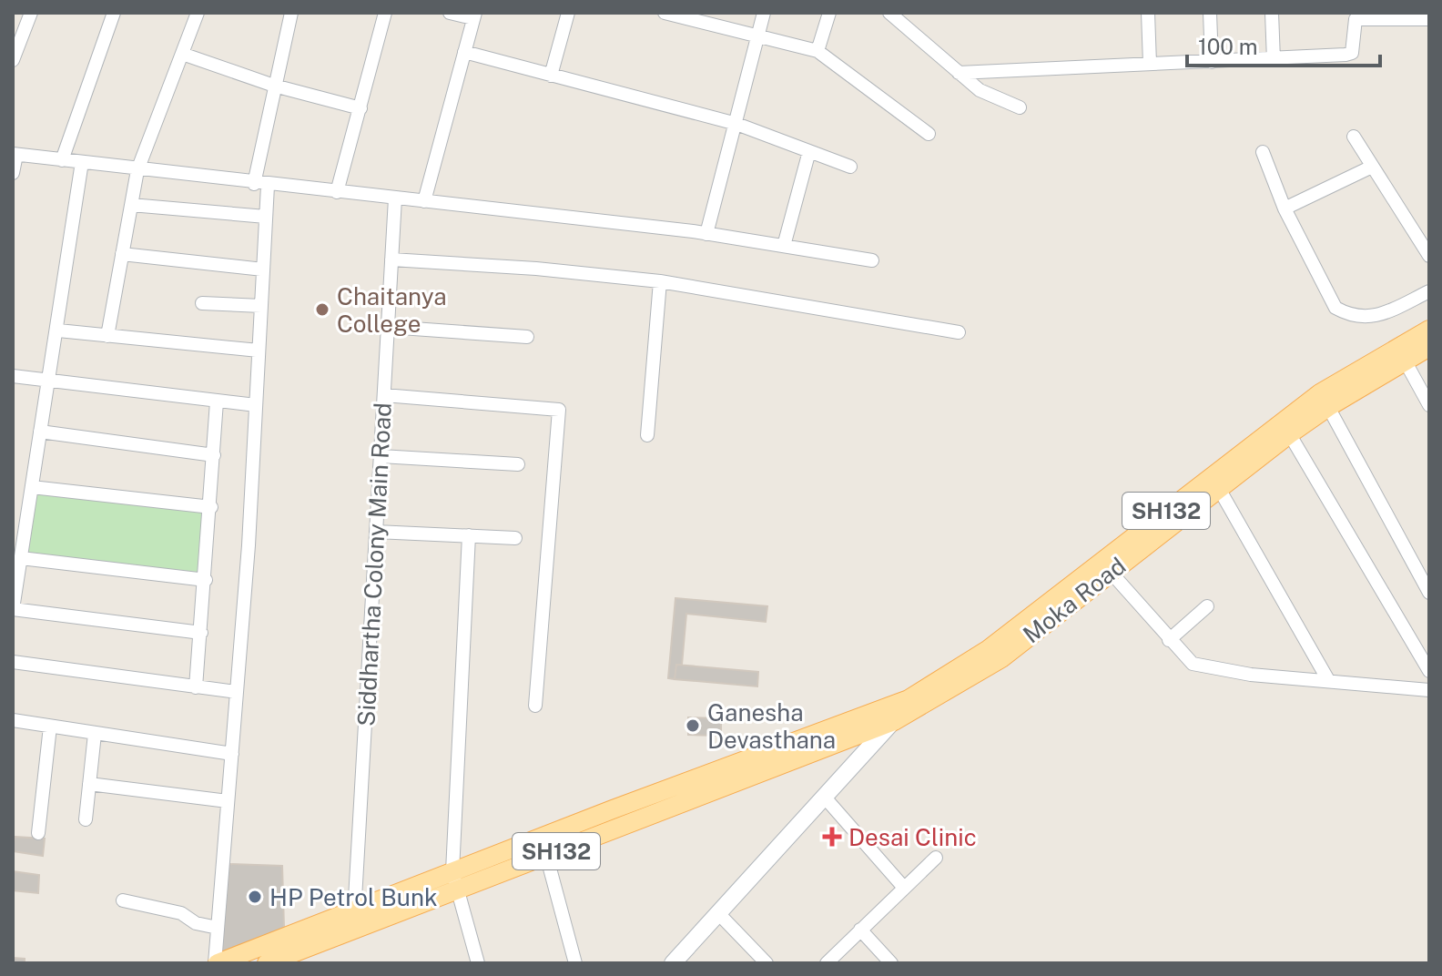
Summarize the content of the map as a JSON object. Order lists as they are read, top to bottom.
{
  "streets": {
    "main road": ["SH132", "Moka Road"],
    "street": ["Siddhartha Colony Main Road"]
  },
  "crossings": [
    ["SH132", "Siddhartha Colony Main Road"],
    ["SH132", "Moka Road"]
  ],
  "places": {
    "other": ["Chaitanya College", "Ganesha Devasthana", "HP Petrol Bunk"],
    "health": ["Desai Clinic"]
  },
  "scale_bar": "100 m"
}
